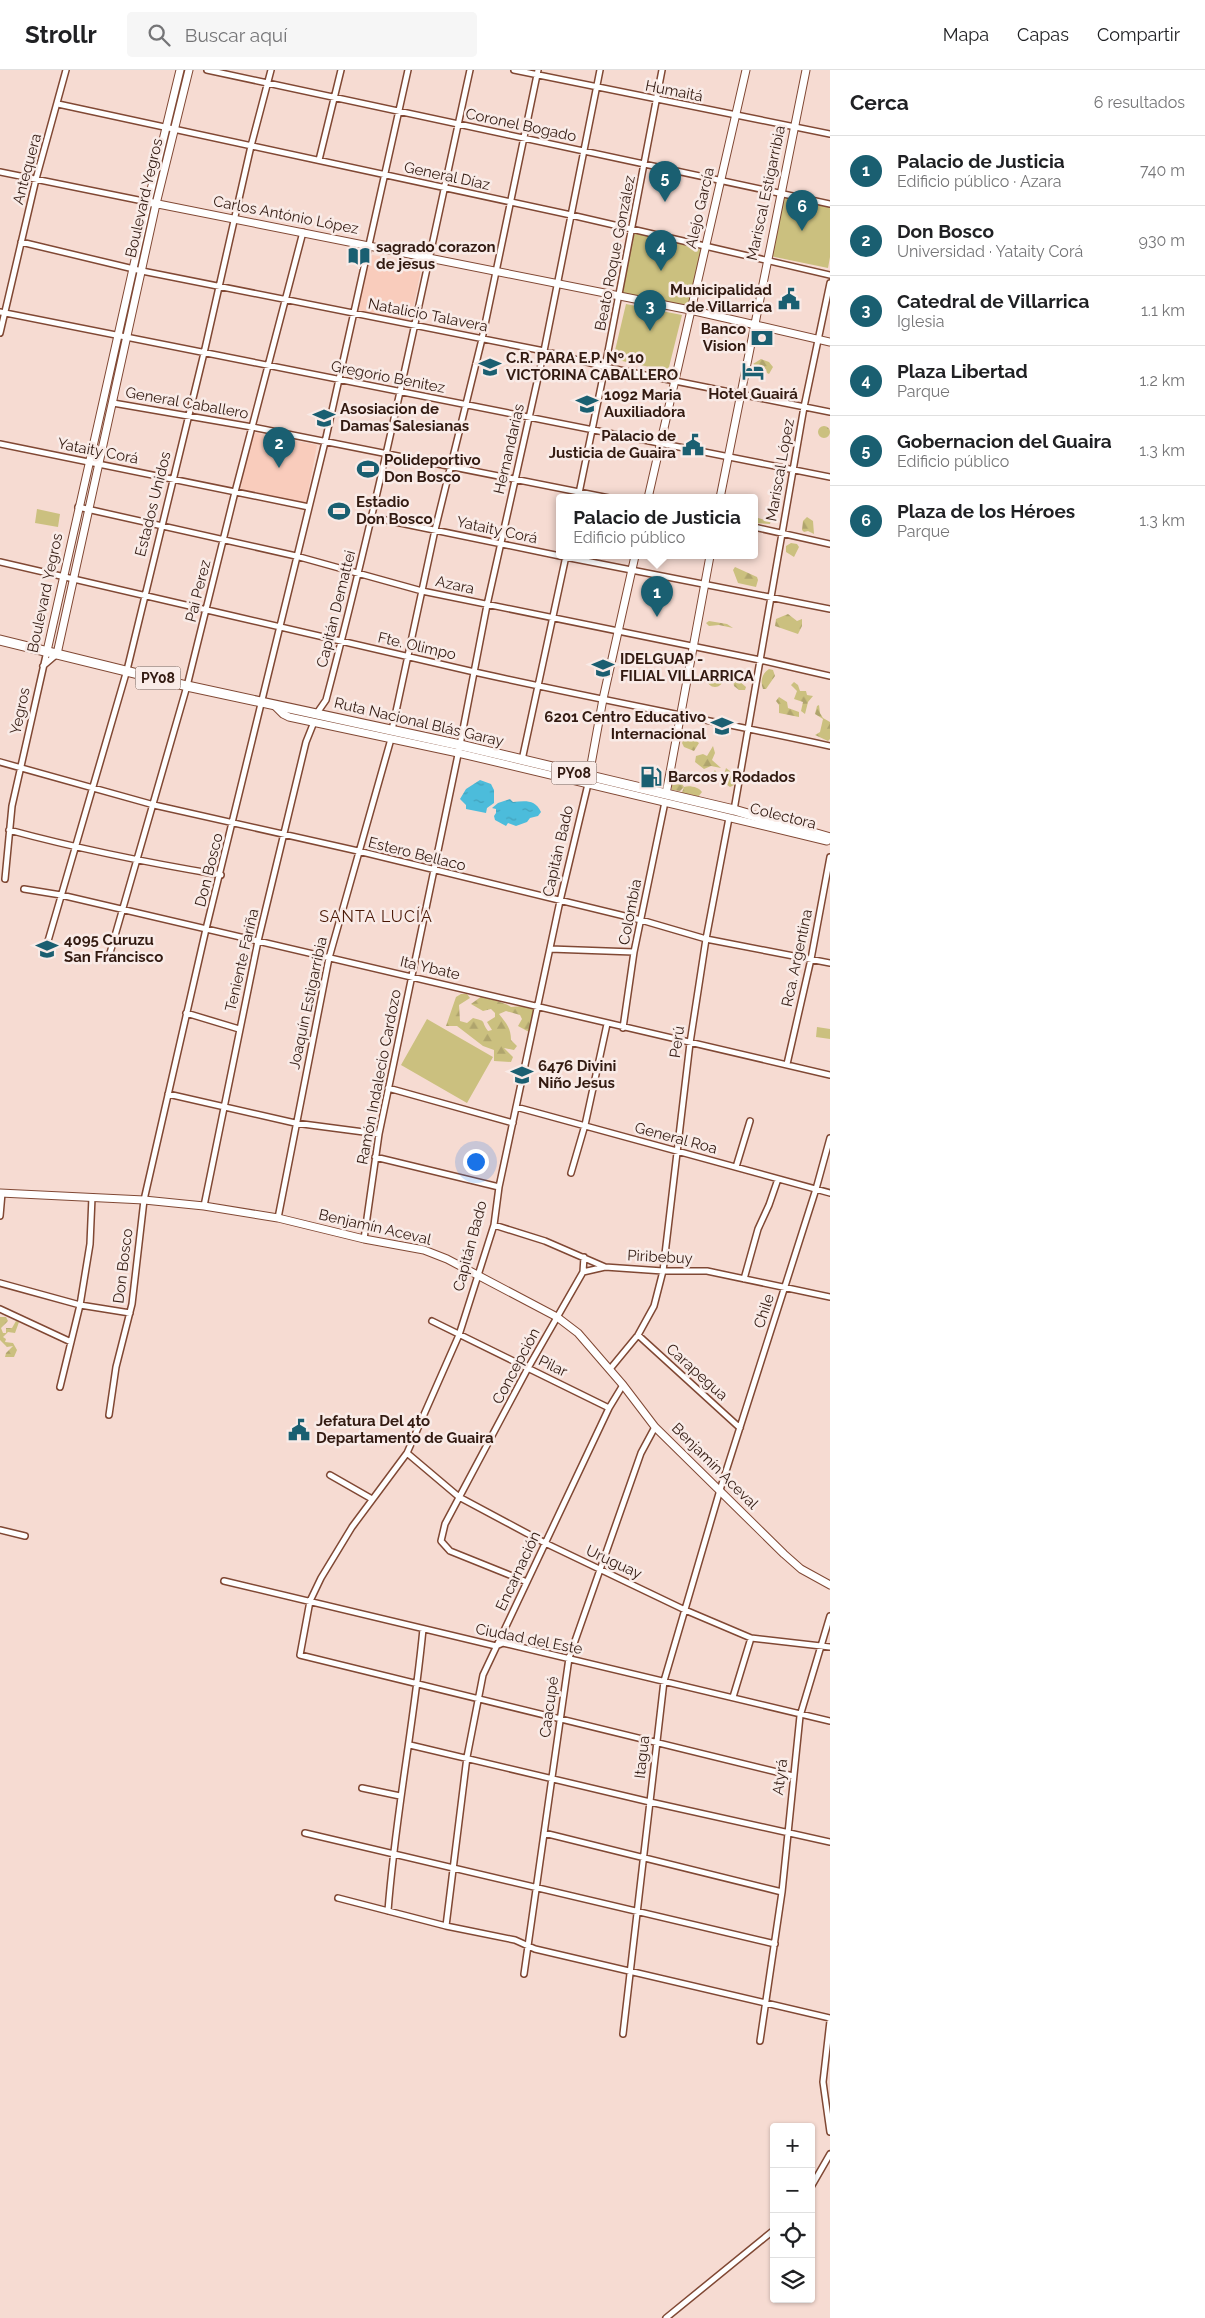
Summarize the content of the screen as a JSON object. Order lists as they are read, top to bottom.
{
  "streets": {
    "highway": ["PY08", "Ruta Nacional Blás Garay"],
    "main road": [
      "Mariscal Estigarribia",
      "Boulevard Yegros",
      "Alejo García",
      "Carlos António López",
      "Colectora",
      "Benjamín Aceval"
    ],
    "street": [
      "Humaitá",
      "Coronel Bogado",
      "Antequera",
      "General Díaz",
      "Beato Roque González",
      "Natalicio Talavera",
      "Gregorio Benitez",
      "General Caballero",
      "Hernandarias",
      "Yataity Corá",
      "Mariscal López",
      "Estados Unidos",
      "Azara",
      "Pai Perez",
      "Capitán Demattei",
      "Fte. Olimpo",
      "Yegros",
      "Capitán Bado",
      "Estero Bellaco",
      "Don Bosco",
      "Colombia",
      "Rca. Argentina",
      "Teniente Fariña",
      "Ita Ybate",
      "Joaquín Estigarribia",
      "Perú",
      "Ramón Indalecio Cardozo",
      "General Roa",
      "Piribebuy",
      "Chile",
      "Concepción",
      "Pilar",
      "Carapegua",
      "Uruguay",
      "Encarnación",
      "Ciudad del Este",
      "Caacupé",
      "Itagua",
      "Atyrá"
    ]
  },
  "crossings": [
    ["Humaitá", "Mariscal Estigarribia"],
    ["Humaitá", "Alejo García"],
    ["Humaitá", "Beato Roque González"],
    ["Humaitá", "Hernandarias"],
    ["Humaitá", "Joaquín Estigarribia"],
    ["Coronel Bogado", "Mariscal Estigarribia"],
    ["Coronel Bogado", "Alejo García"],
    ["Coronel Bogado", "Beato Roque González"],
    ["Coronel Bogado", "Hernandarias"],
    ["Coronel Bogado", "Estados Unidos"],
    ["Coronel Bogado", "Capitán Demattei"],
    ["Coronel Bogado", "Don Bosco"],
    ["Coronel Bogado", "Joaquín Estigarribia"],
    ["Antequera", "General Díaz"],
    ["Antequera", "Carlos António López"],
    ["Antequera", "Natalicio Talavera"],
    ["Antequera", "Gregorio Benitez"],
    ["General Díaz", "Mariscal Estigarribia"],
    ["General Díaz", "Boulevard Yegros"],
    ["General Díaz", "Alejo García"],
    ["General Díaz", "Beato Roque González"],
    ["General Díaz", "Hernandarias"],
    ["General Díaz", "Estados Unidos"],
    ["General Díaz", "Capitán Demattei"],
    ["General Díaz", "Don Bosco"],
    ["General Díaz", "Joaquín Estigarribia"],
    ["Mariscal Estigarribia", "Carlos António López"],
    ["Mariscal Estigarribia", "Natalicio Talavera"],
    ["Mariscal Estigarribia", "Gregorio Benitez"],
    ["Boulevard Yegros", "Carlos António López"],
    ["Boulevard Yegros", "Natalicio Talavera"],
    ["Boulevard Yegros", "Gregorio Benitez"],
    ["Boulevard Yegros", "General Caballero"],
    ["Boulevard Yegros", "Yataity Corá"],
    ["Boulevard Yegros", "Azara"],
    ["Boulevard Yegros", "Fte. Olimpo"],
    ["Boulevard Yegros", "Yegros"],
    ["Boulevard Yegros", "Ruta Nacional Blás Garay"],
    ["Alejo García", "Carlos António López"],
    ["Alejo García", "Natalicio Talavera"],
    ["Alejo García", "Gregorio Benitez"],
    ["Carlos António López", "Beato Roque González"],
    ["Carlos António López", "Hernandarias"],
    ["Carlos António López", "Mariscal López"],
    ["Carlos António López", "Estados Unidos"],
    ["Carlos António López", "Pai Perez"],
    ["Carlos António López", "Capitán Demattei"],
    ["Carlos António López", "Don Bosco"],
    ["Carlos António López", "Joaquín Estigarribia"],
    ["Beato Roque González", "Natalicio Talavera"],
    ["Beato Roque González", "Gregorio Benitez"],
    ["Natalicio Talavera", "Hernandarias"],
    ["Natalicio Talavera", "Mariscal López"],
    ["Natalicio Talavera", "Estados Unidos"],
    ["Natalicio Talavera", "Pai Perez"],
    ["Natalicio Talavera", "Capitán Demattei"],
    ["Natalicio Talavera", "Don Bosco"],
    ["Natalicio Talavera", "Joaquín Estigarribia"],
    ["Gregorio Benitez", "Hernandarias"],
    ["Gregorio Benitez", "Mariscal López"],
    ["Gregorio Benitez", "Estados Unidos"],
    ["Gregorio Benitez", "Pai Perez"],
    ["Gregorio Benitez", "Capitán Demattei"],
    ["Gregorio Benitez", "Don Bosco"],
    ["Gregorio Benitez", "Joaquín Estigarribia"],
    ["General Caballero", "Hernandarias"],
    ["General Caballero", "Estados Unidos"],
    ["General Caballero", "Pai Perez"],
    ["General Caballero", "Capitán Demattei"],
    ["General Caballero", "Don Bosco"],
    ["General Caballero", "Joaquín Estigarribia"],
    ["Hernandarias", "Yataity Corá"],
    ["Hernandarias", "Azara"],
    ["Hernandarias", "Fte. Olimpo"],
    ["Hernandarias", "Ruta Nacional Blás Garay"],
    ["Hernandarias", "Ramón Indalecio Cardozo"],
    ["Yataity Corá", "Mariscal López"],
    ["Yataity Corá", "Estados Unidos"],
    ["Yataity Corá", "Pai Perez"],
    ["Yataity Corá", "Capitán Demattei"],
    ["Yataity Corá", "Don Bosco"],
    ["Yataity Corá", "Joaquín Estigarribia"],
    ["Mariscal López", "Azara"],
    ["Mariscal López", "Fte. Olimpo"],
    ["Mariscal López", "Ruta Nacional Blás Garay"],
    ["Mariscal López", "Colectora"],
    ["Mariscal López", "Perú"],
    ["Estados Unidos", "Azara"],
    ["Estados Unidos", "Fte. Olimpo"],
    ["Estados Unidos", "Ruta Nacional Blás Garay"],
    ["Estados Unidos", "Estero Bellaco"],
    ["Estados Unidos", "Ita Ybate"],
    ["Azara", "Pai Perez"],
    ["Azara", "Capitán Demattei"],
    ["Azara", "Don Bosco"],
    ["Azara", "Joaquín Estigarribia"],
    ["Pai Perez", "Fte. Olimpo"],
    ["Pai Perez", "Ruta Nacional Blás Garay"],
    ["Pai Perez", "Estero Bellaco"],
    ["Pai Perez", "Ita Ybate"],
    ["Capitán Demattei", "Fte. Olimpo"],
    ["Capitán Demattei", "Ruta Nacional Blás Garay"],
    ["Capitán Demattei", "Teniente Fariña"],
    ["Fte. Olimpo", "Don Bosco"],
    ["Fte. Olimpo", "Joaquín Estigarribia"],
    ["Yegros", "Estero Bellaco"],
    ["Ruta Nacional Blás Garay", "Colectora"],
    ["Ruta Nacional Blás Garay", "Capitán Bado"],
    ["Ruta Nacional Blás Garay", "Don Bosco"],
    ["Ruta Nacional Blás Garay", "Colombia"],
    ["Ruta Nacional Blás Garay", "Teniente Fariña"],
    ["Ruta Nacional Blás Garay", "Joaquín Estigarribia"],
    ["Ruta Nacional Blás Garay", "Perú"],
    ["Ruta Nacional Blás Garay", "Ramón Indalecio Cardozo"],
    ["Colectora", "Perú"],
    ["Capitán Bado", "Estero Bellaco"],
    ["Capitán Bado", "Ita Ybate"],
    ["Capitán Bado", "General Roa"],
    ["Capitán Bado", "Benjamín Aceval"],
    ["Capitán Bado", "Piribebuy"],
    ["Capitán Bado", "Pilar"],
    ["Capitán Bado", "Uruguay"],
    ["Capitán Bado", "Ciudad del Este"],
    ["Estero Bellaco", "Don Bosco"],
    ["Estero Bellaco", "Colombia"],
    ["Estero Bellaco", "Rca. Argentina"],
    ["Estero Bellaco", "Teniente Fariña"],
    ["Estero Bellaco", "Joaquín Estigarribia"],
    ["Estero Bellaco", "Perú"],
    ["Estero Bellaco", "Ramón Indalecio Cardozo"],
    ["Don Bosco", "Ita Ybate"],
    ["Don Bosco", "Benjamín Aceval"],
    ["Colombia", "Ita Ybate"],
    ["Rca. Argentina", "Ita Ybate"],
    ["Teniente Fariña", "Ita Ybate"],
    ["Teniente Fariña", "Benjamín Aceval"],
    ["Ita Ybate", "Joaquín Estigarribia"],
    ["Ita Ybate", "Perú"],
    ["Ita Ybate", "Ramón Indalecio Cardozo"],
    ["Joaquín Estigarribia", "Benjamín Aceval"],
    ["Perú", "General Roa"],
    ["Perú", "Benjamín Aceval"],
    ["Perú", "Piribebuy"],
    ["Perú", "Carapegua"],
    ["Ramón Indalecio Cardozo", "Benjamín Aceval"],
    ["General Roa", "Chile"],
    ["Benjamín Aceval", "Chile"],
    ["Benjamín Aceval", "Concepción"],
    ["Benjamín Aceval", "Encarnación"],
    ["Benjamín Aceval", "Caacupé"],
    ["Benjamín Aceval", "Itagua"],
    ["Piribebuy", "Chile"],
    ["Chile", "Carapegua"],
    ["Chile", "Itagua"],
    ["Concepción", "Pilar"],
    ["Concepción", "Uruguay"],
    ["Concepción", "Encarnación"],
    ["Pilar", "Encarnación"],
    ["Uruguay", "Encarnación"],
    ["Uruguay", "Caacupé"],
    ["Uruguay", "Itagua"],
    ["Uruguay", "Atyrá"],
    ["Encarnación", "Ciudad del Este"],
    ["Ciudad del Este", "Caacupé"],
    ["Ciudad del Este", "Itagua"],
    ["Ciudad del Este", "Atyrá"]
  ],
  "districts": ["SANTA LUCÍA"],
  "places": {
    "library": ["sagrado corazon de jesus"],
    "public building": ["Municipalidad de Villarrica", "Palacio de Justicia de Guaira", "Jefatura Del 4to Departamento de Guaira"],
    "bank": ["Banco Vision"],
    "school or university": [
      "C.R. PARA E.P. Nº 10 VICTORINA CABALLERO",
      "1092 Maria Auxiliadora",
      "Asosiacion de Damas Salesianas",
      "IDELGUAP - FILIAL VILLARRICA",
      "6201 Centro Educativo Internacional",
      "4095 Curuzu San Francisco",
      "6476 Divini Niño Jesus"
    ],
    "hotel": ["Hotel Guairá"],
    "sports": ["Polideportivo Don Bosco", "Estadio Don Bosco"],
    "fuel station": ["Barcos y Rodados"]
  },
  "page": {
    "header": "Strollr",
    "search": "Buscar aquí",
    "nav": ["Mapa", "Capas", "Compartir"],
    "heading": ["Cerca", "6 resultados"],
    "list": [
      {
        "mark": "1",
        "name": "Palacio de Justicia",
        "note": "Edificio público · Azara",
        "value": "740 m"
      },
      {
        "mark": "2",
        "name": "Don Bosco",
        "note": "Universidad · Yataity Corá",
        "value": "930 m"
      },
      {
        "mark": "3",
        "name": "Catedral de Villarrica",
        "note": "Iglesia",
        "value": "1.1 km"
      },
      {
        "mark": "4",
        "name": "Plaza Libertad",
        "note": "Parque",
        "value": "1.2 km"
      },
      {
        "mark": "5",
        "name": "Gobernacion del Guaira",
        "note": "Edificio público",
        "value": "1.3 km"
      },
      {
        "mark": "6",
        "name": "Plaza de los Héroes",
        "note": "Parque",
        "value": "1.3 km"
      }
    ],
    "pins": [
      "5",
      "6",
      "4",
      "3",
      "2",
      "1"
    ],
    "popup": ["Palacio de Justicia", "Edificio público"],
    "map_buttons": ["+", "−"]
  }
}
